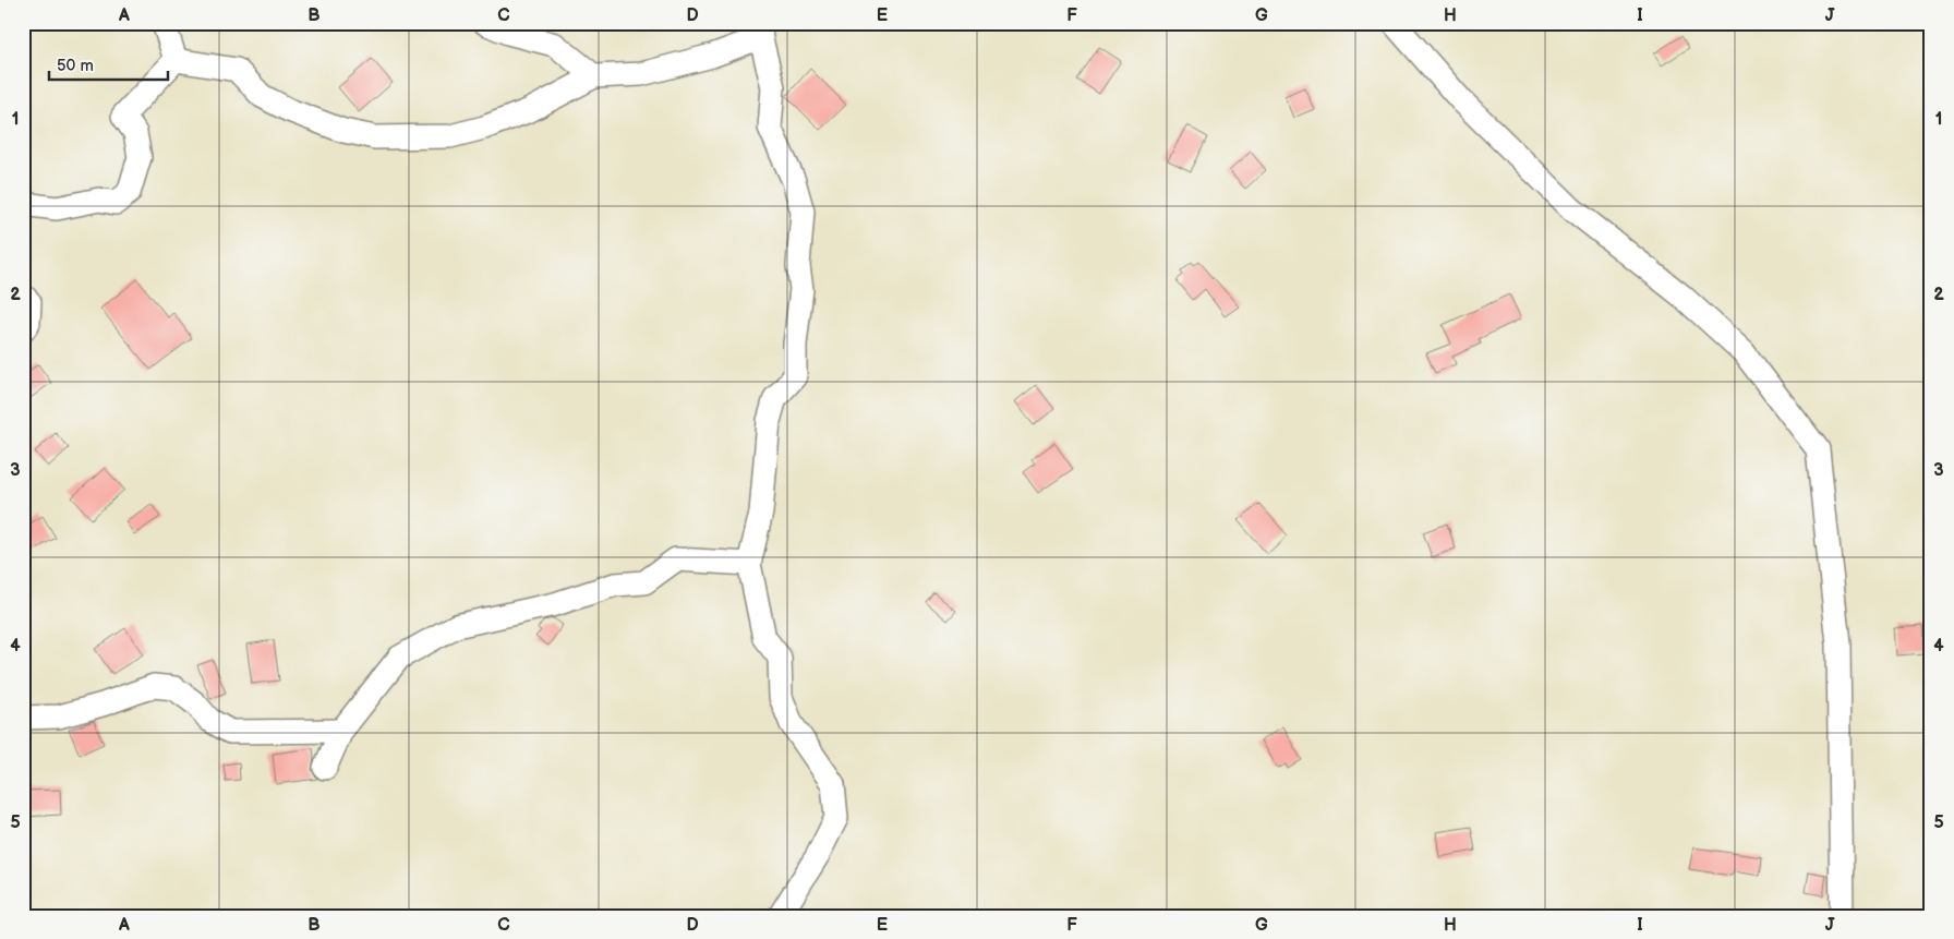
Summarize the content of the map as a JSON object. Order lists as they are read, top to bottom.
{
  "scale_bar": "50 m",
  "grid": {
    "columns": [
      "A",
      "B",
      "C",
      "D",
      "E",
      "F",
      "G",
      "H",
      "I",
      "J"
    ],
    "rows": [
      "1",
      "2",
      "3",
      "4",
      "5"
    ]
  }
}
